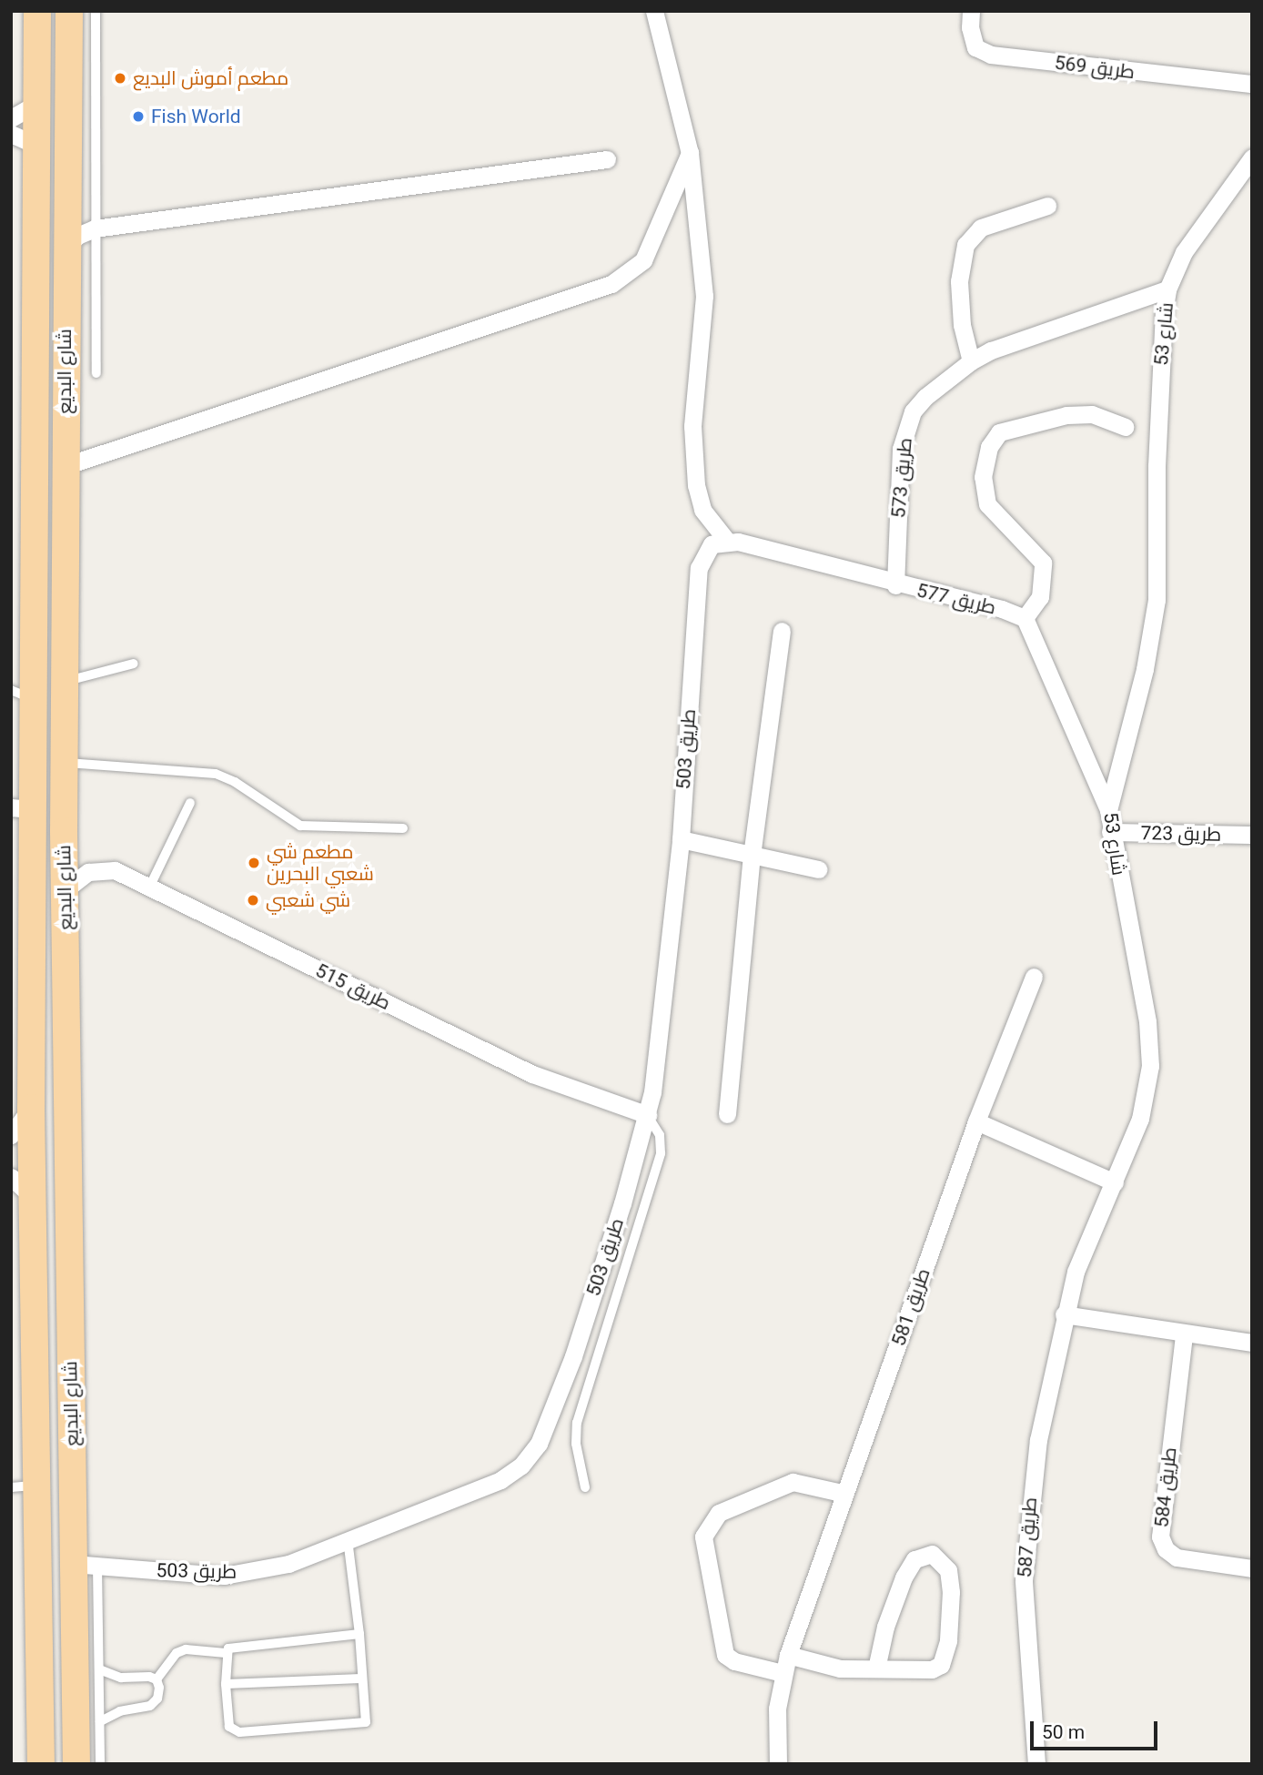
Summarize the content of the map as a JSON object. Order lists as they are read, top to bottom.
{
  "streets": {
    "main road": ["شارع البديع"],
    "street": [
      "طريق 569",
      "شارع 53",
      "طريق 573",
      "طريق 577",
      "طريق 503",
      "طريق 723",
      "طريق 515",
      "طريق 581",
      "طريق 584",
      "طريق 587"
    ]
  },
  "crossings": [
    ["شارع 53", "طريق 573"],
    ["شارع 53", "طريق 723"],
    ["شارع 53", "طريق 587"],
    ["شارع البديع", "طريق 503"],
    ["شارع البديع", "طريق 515"],
    ["طريق 573", "طريق 577"],
    ["طريق 577", "طريق 503"],
    ["طريق 503", "طريق 515"]
  ],
  "places": [
    "مطعم أموش البديع",
    "Fish World",
    "مطعم شي شعبي البحرين",
    "شي شعبي"
  ],
  "scale_bar": "50 m"
}
